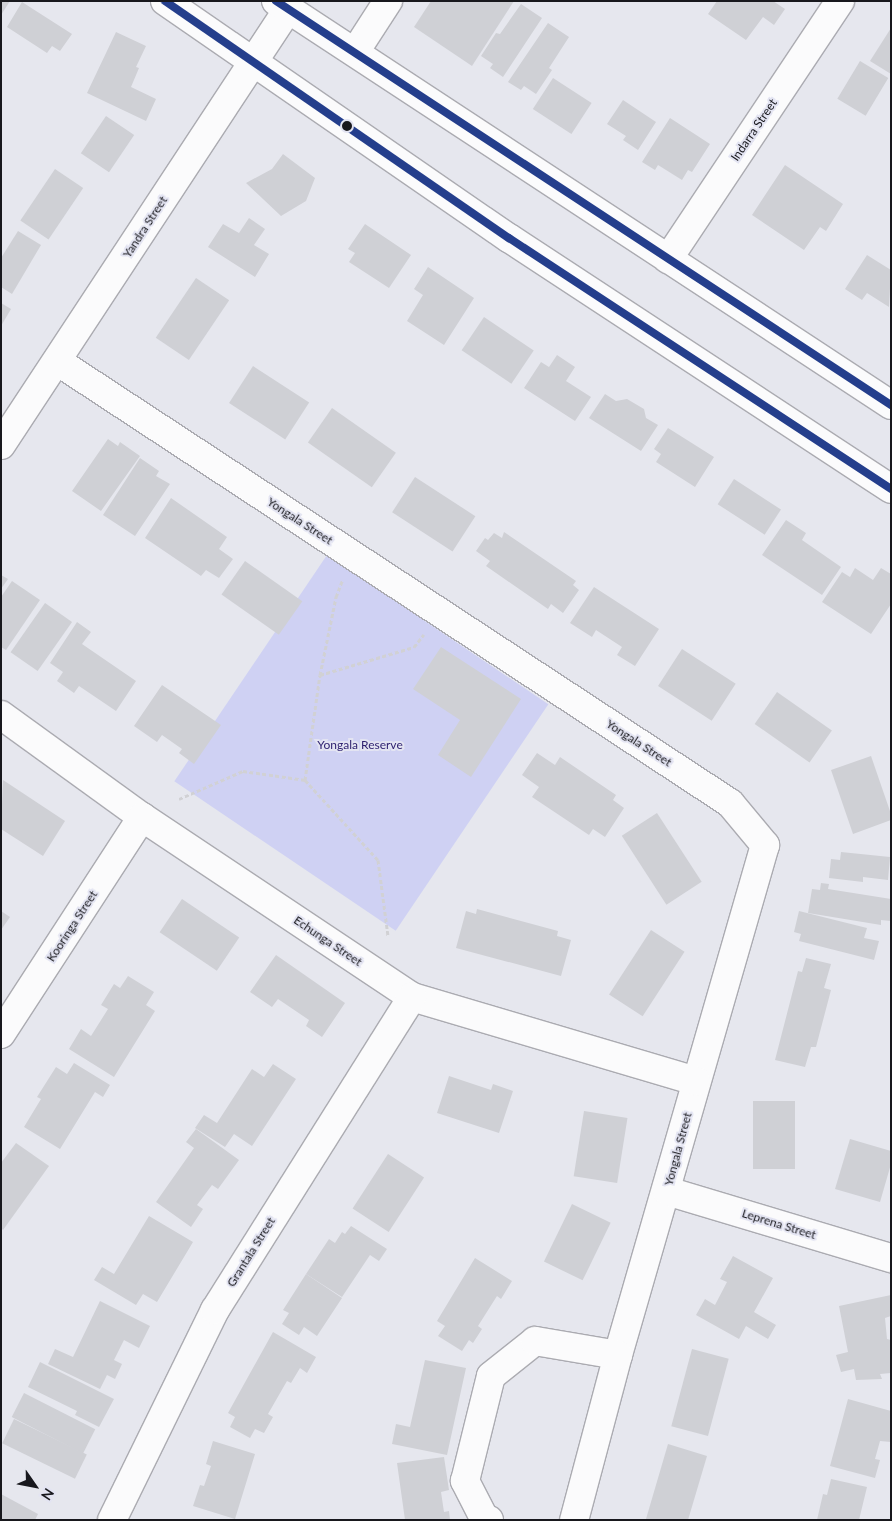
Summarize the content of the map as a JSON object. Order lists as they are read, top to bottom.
{
  "streets": {
    "main road": [
      "Indarra Street",
      "Yandra Street",
      "Yongala Street",
      "Kooringa Street",
      "Echunga Street",
      "Leprena Street",
      "Grantala Street"
    ]
  },
  "crossings": [
    ["Yandra Street", "Yongala Street"],
    ["Yongala Street", "Echunga Street"],
    ["Yongala Street", "Leprena Street"],
    ["Kooringa Street", "Echunga Street"],
    ["Echunga Street", "Grantala Street"]
  ],
  "parks": ["Yongala Reserve"],
  "north": "bottom right"
}
